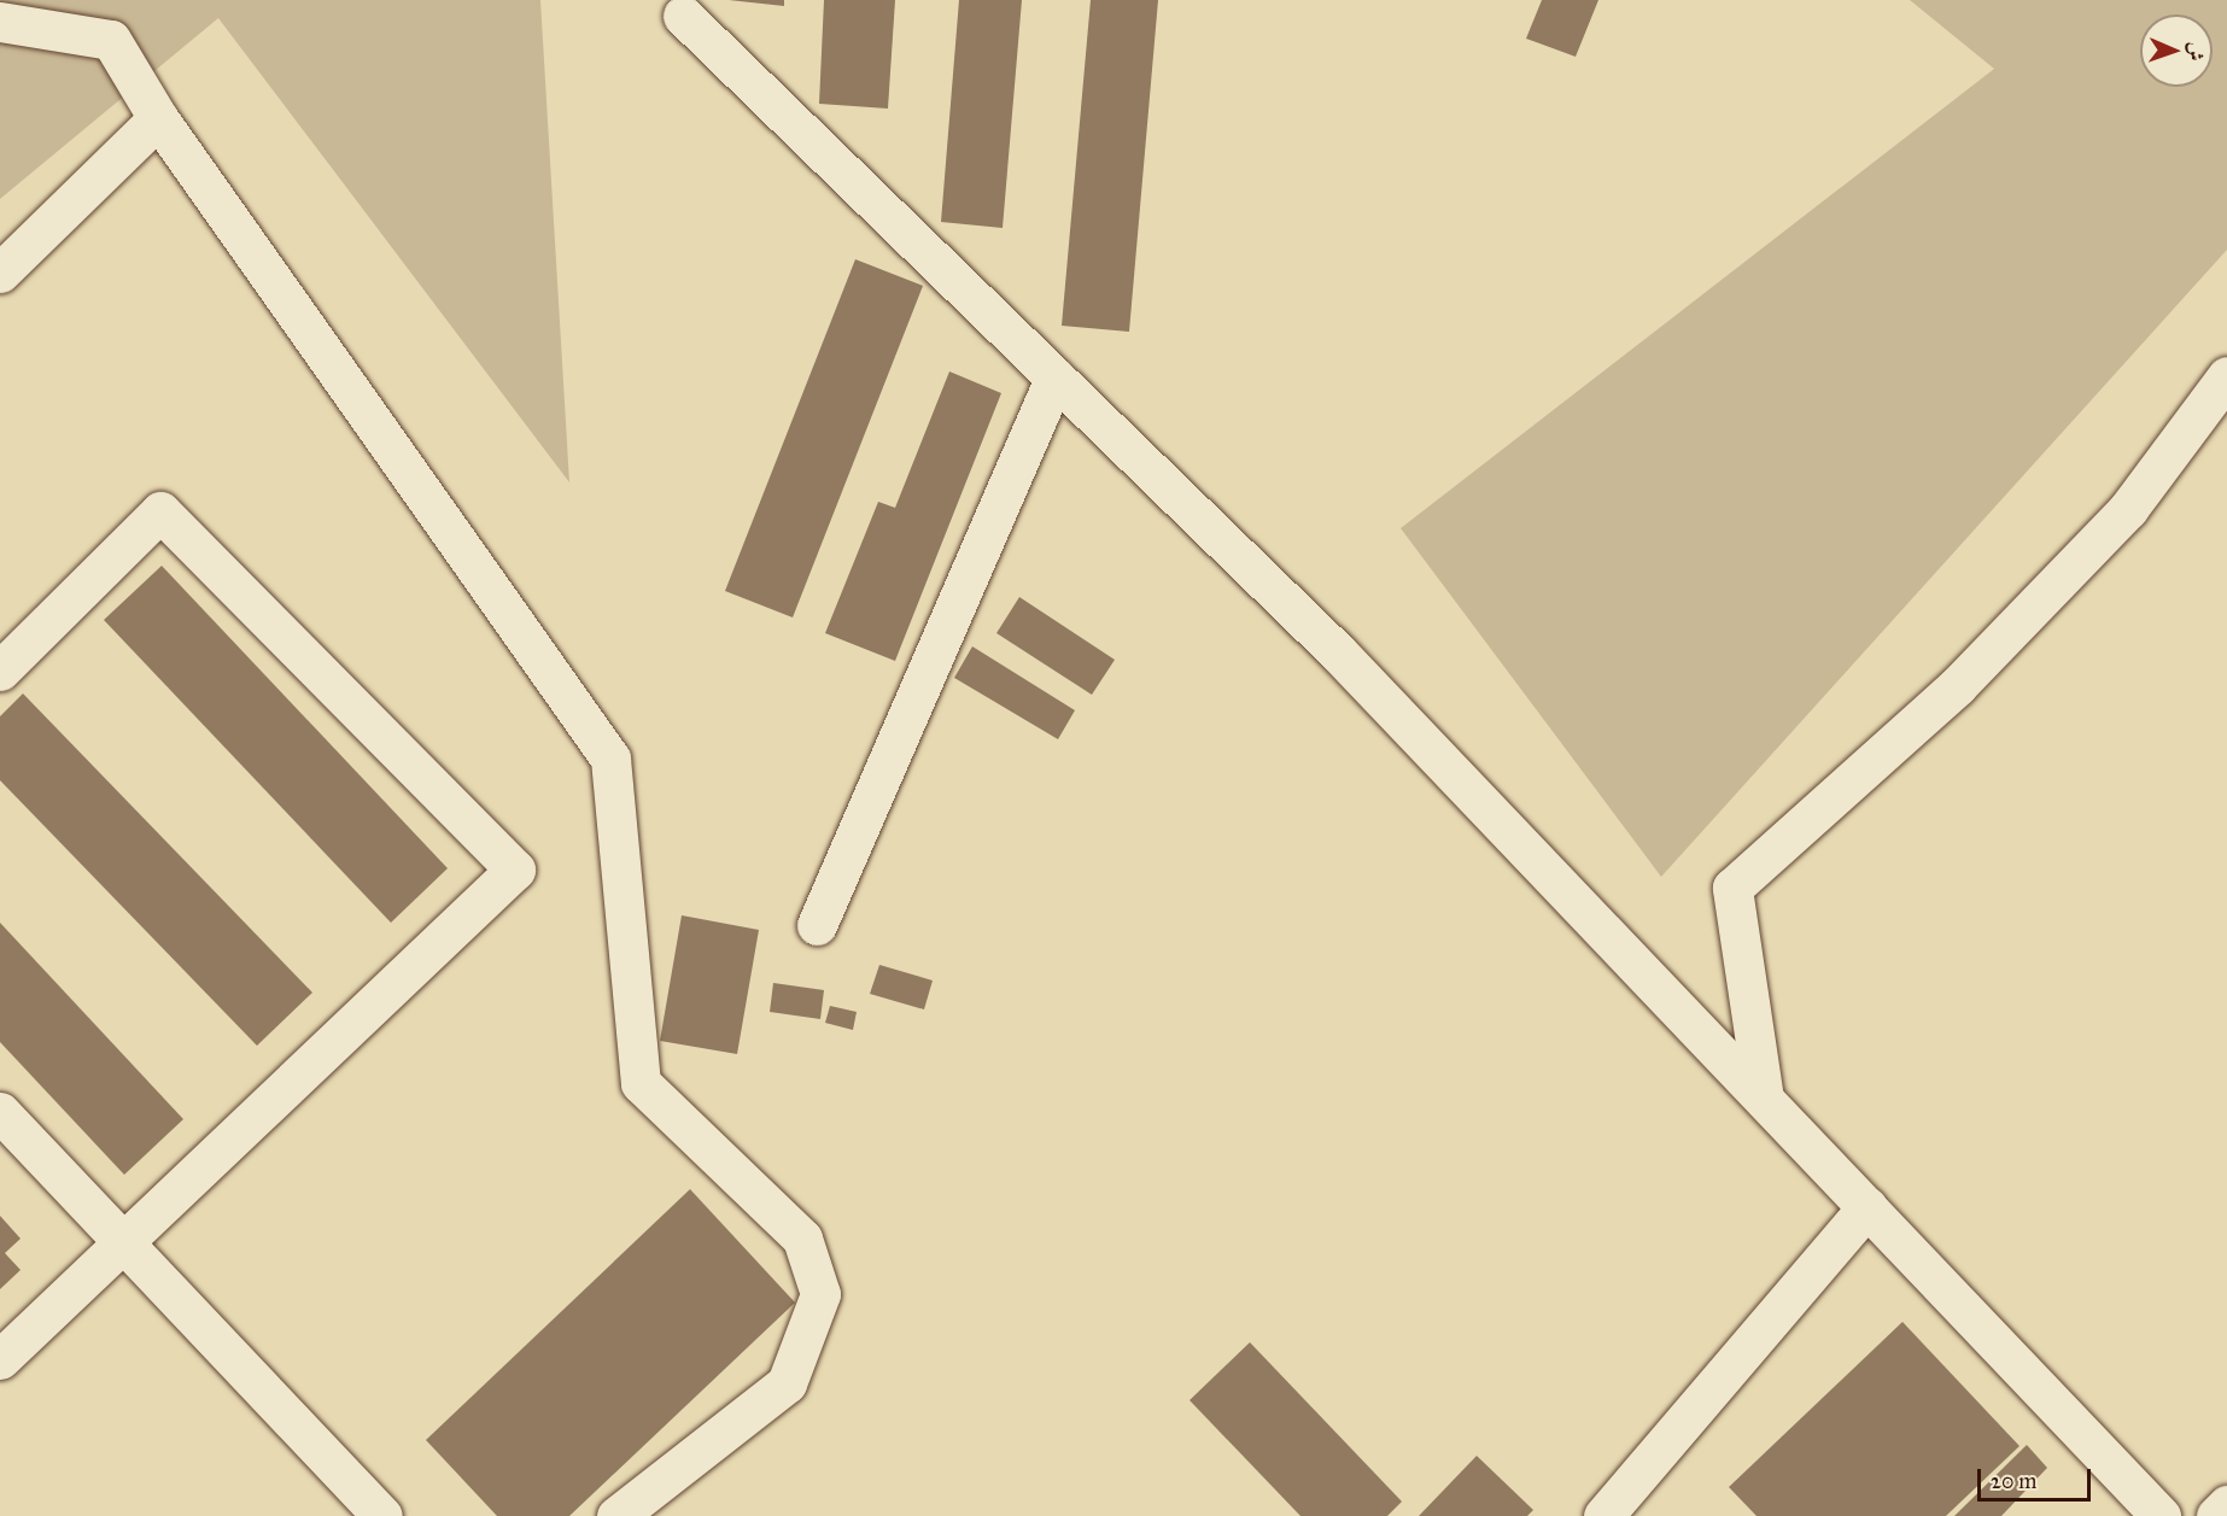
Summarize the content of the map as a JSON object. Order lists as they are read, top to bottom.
{
  "scale_bar": "20 m",
  "north": "right"
}
